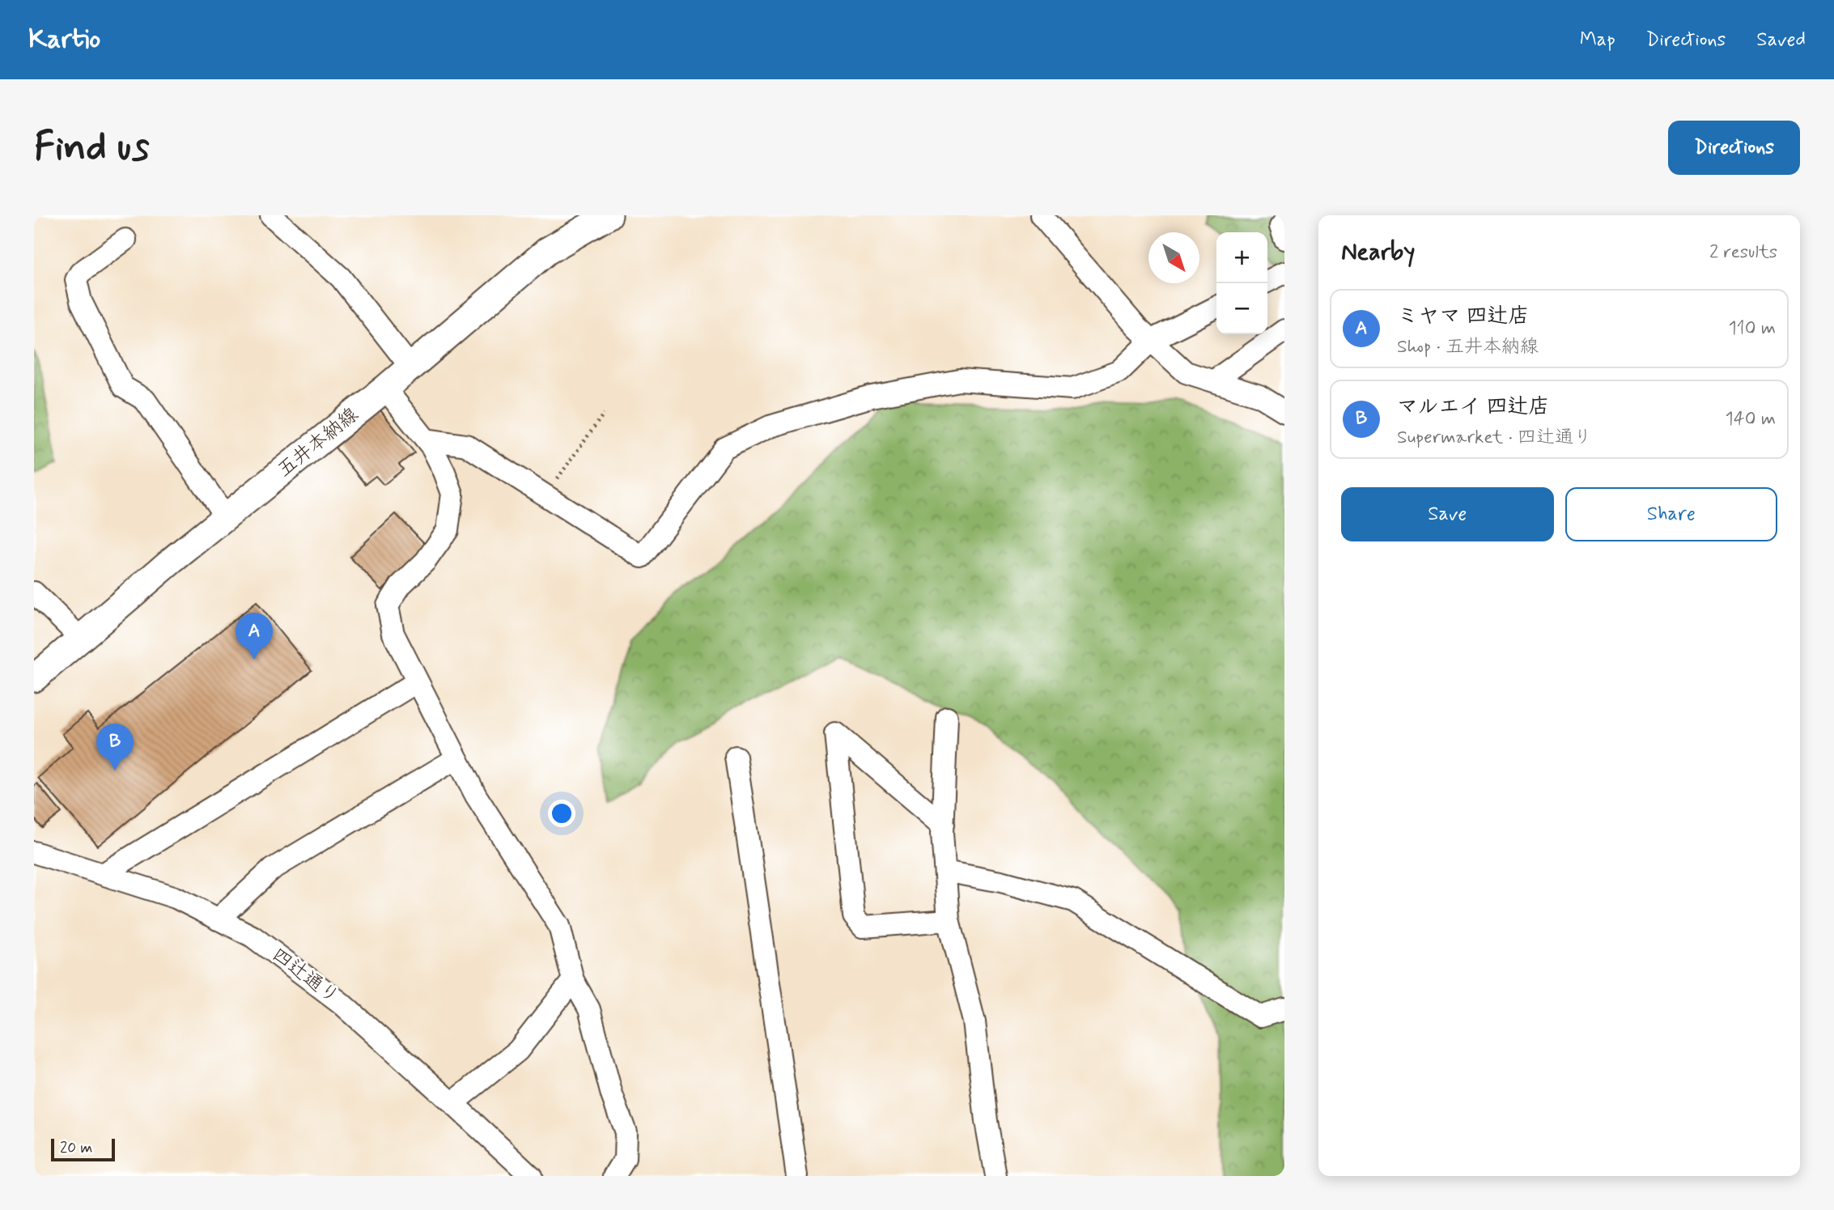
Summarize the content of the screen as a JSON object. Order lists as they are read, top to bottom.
{
  "streets": {
    "main road": ["五井本納線"],
    "street": ["四辻通り"]
  },
  "scale_bar": "20 m",
  "north": "bottom right",
  "page": {
    "header": "Kartio",
    "nav": ["Map", "Directions", "Saved"],
    "buttons": [
      "Directions",
      ["Save", "Share"]
    ],
    "title": "Find us",
    "heading": ["Nearby", "2 results"],
    "map_buttons": ["+", "−"],
    "list": [
      {
        "mark": "A",
        "name": "ミヤマ 四辻店",
        "note": "Shop · 五井本納線",
        "value": "110 m"
      },
      {
        "mark": "B",
        "name": "マルエイ 四辻店",
        "note": "Supermarket · 四辻通り",
        "value": "140 m"
      }
    ],
    "pins": ["A", "B"],
    "scale": "20 m"
  }
}
